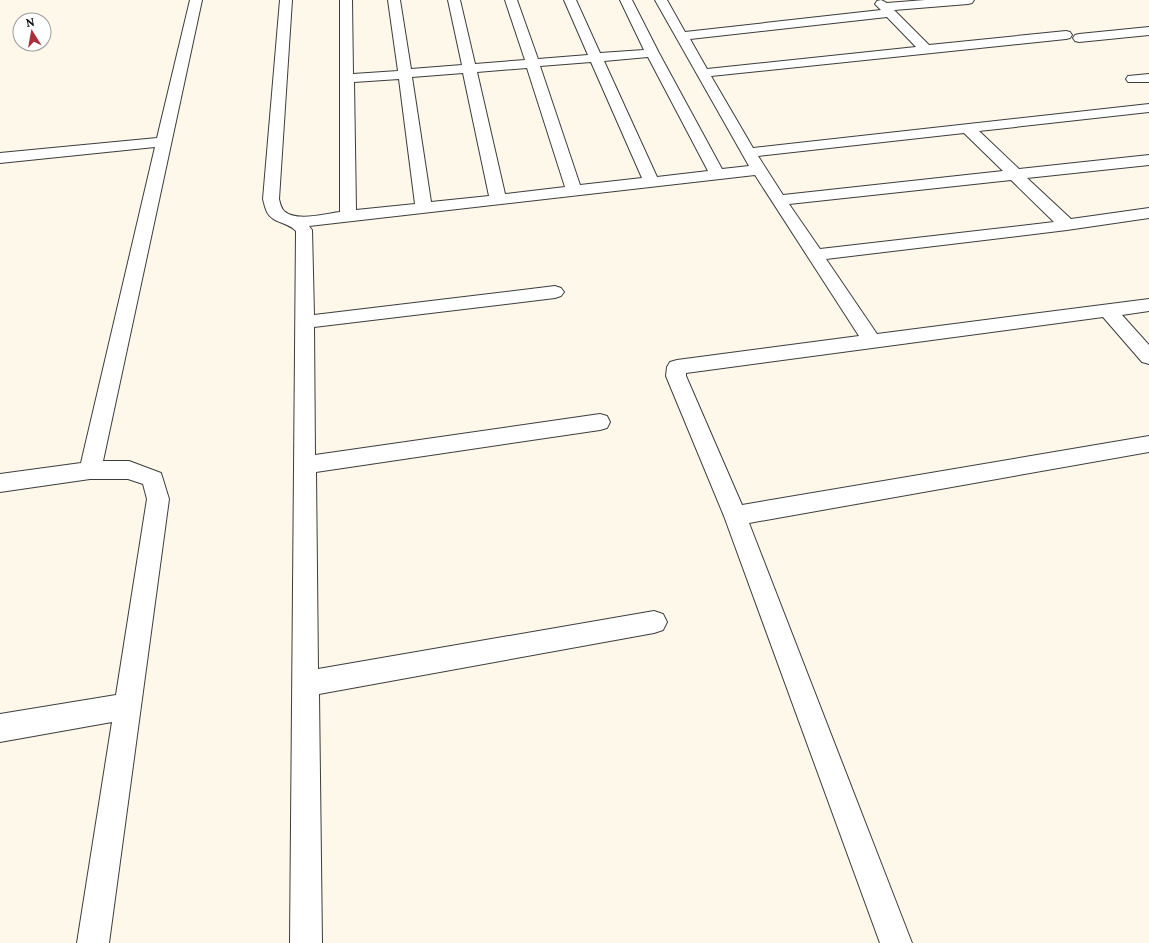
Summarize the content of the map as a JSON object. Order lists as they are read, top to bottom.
{
  "north": "top"
}
